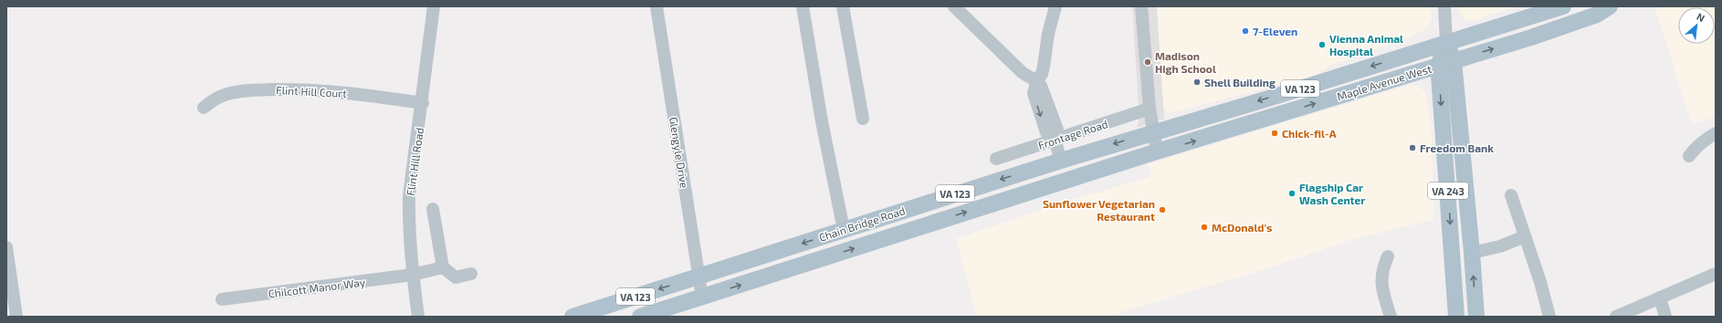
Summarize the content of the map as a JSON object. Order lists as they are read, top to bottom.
{
  "streets": {
    "main road": [
      "Maple Avenue West",
      "VA 123",
      "VA 243",
      "Chain Bridge Road"
    ],
    "street": [
      "Flint Hill Court",
      "Frontage Road",
      "Glengyle Drive",
      "Flint Hill Road",
      "Chilcott Manor Way"
    ]
  },
  "crossings": [
    ["Maple Avenue West", "VA 243"],
    ["Maple Avenue West", "Chain Bridge Road"],
    ["Flint Hill Court", "Flint Hill Road"],
    ["Glengyle Drive", "Chain Bridge Road"],
    ["Flint Hill Road", "Chilcott Manor Way"]
  ],
  "places": [
    "7-Eleven",
    "Vienna Animal Hospital",
    "Madison High School",
    "Shell Building",
    "Chick-fil-A",
    "Freedom Bank",
    "Flagship Car Wash Center",
    "Sunflower Vegetarian Restaurant",
    "McDonald's"
  ],
  "north": "top right"
}
